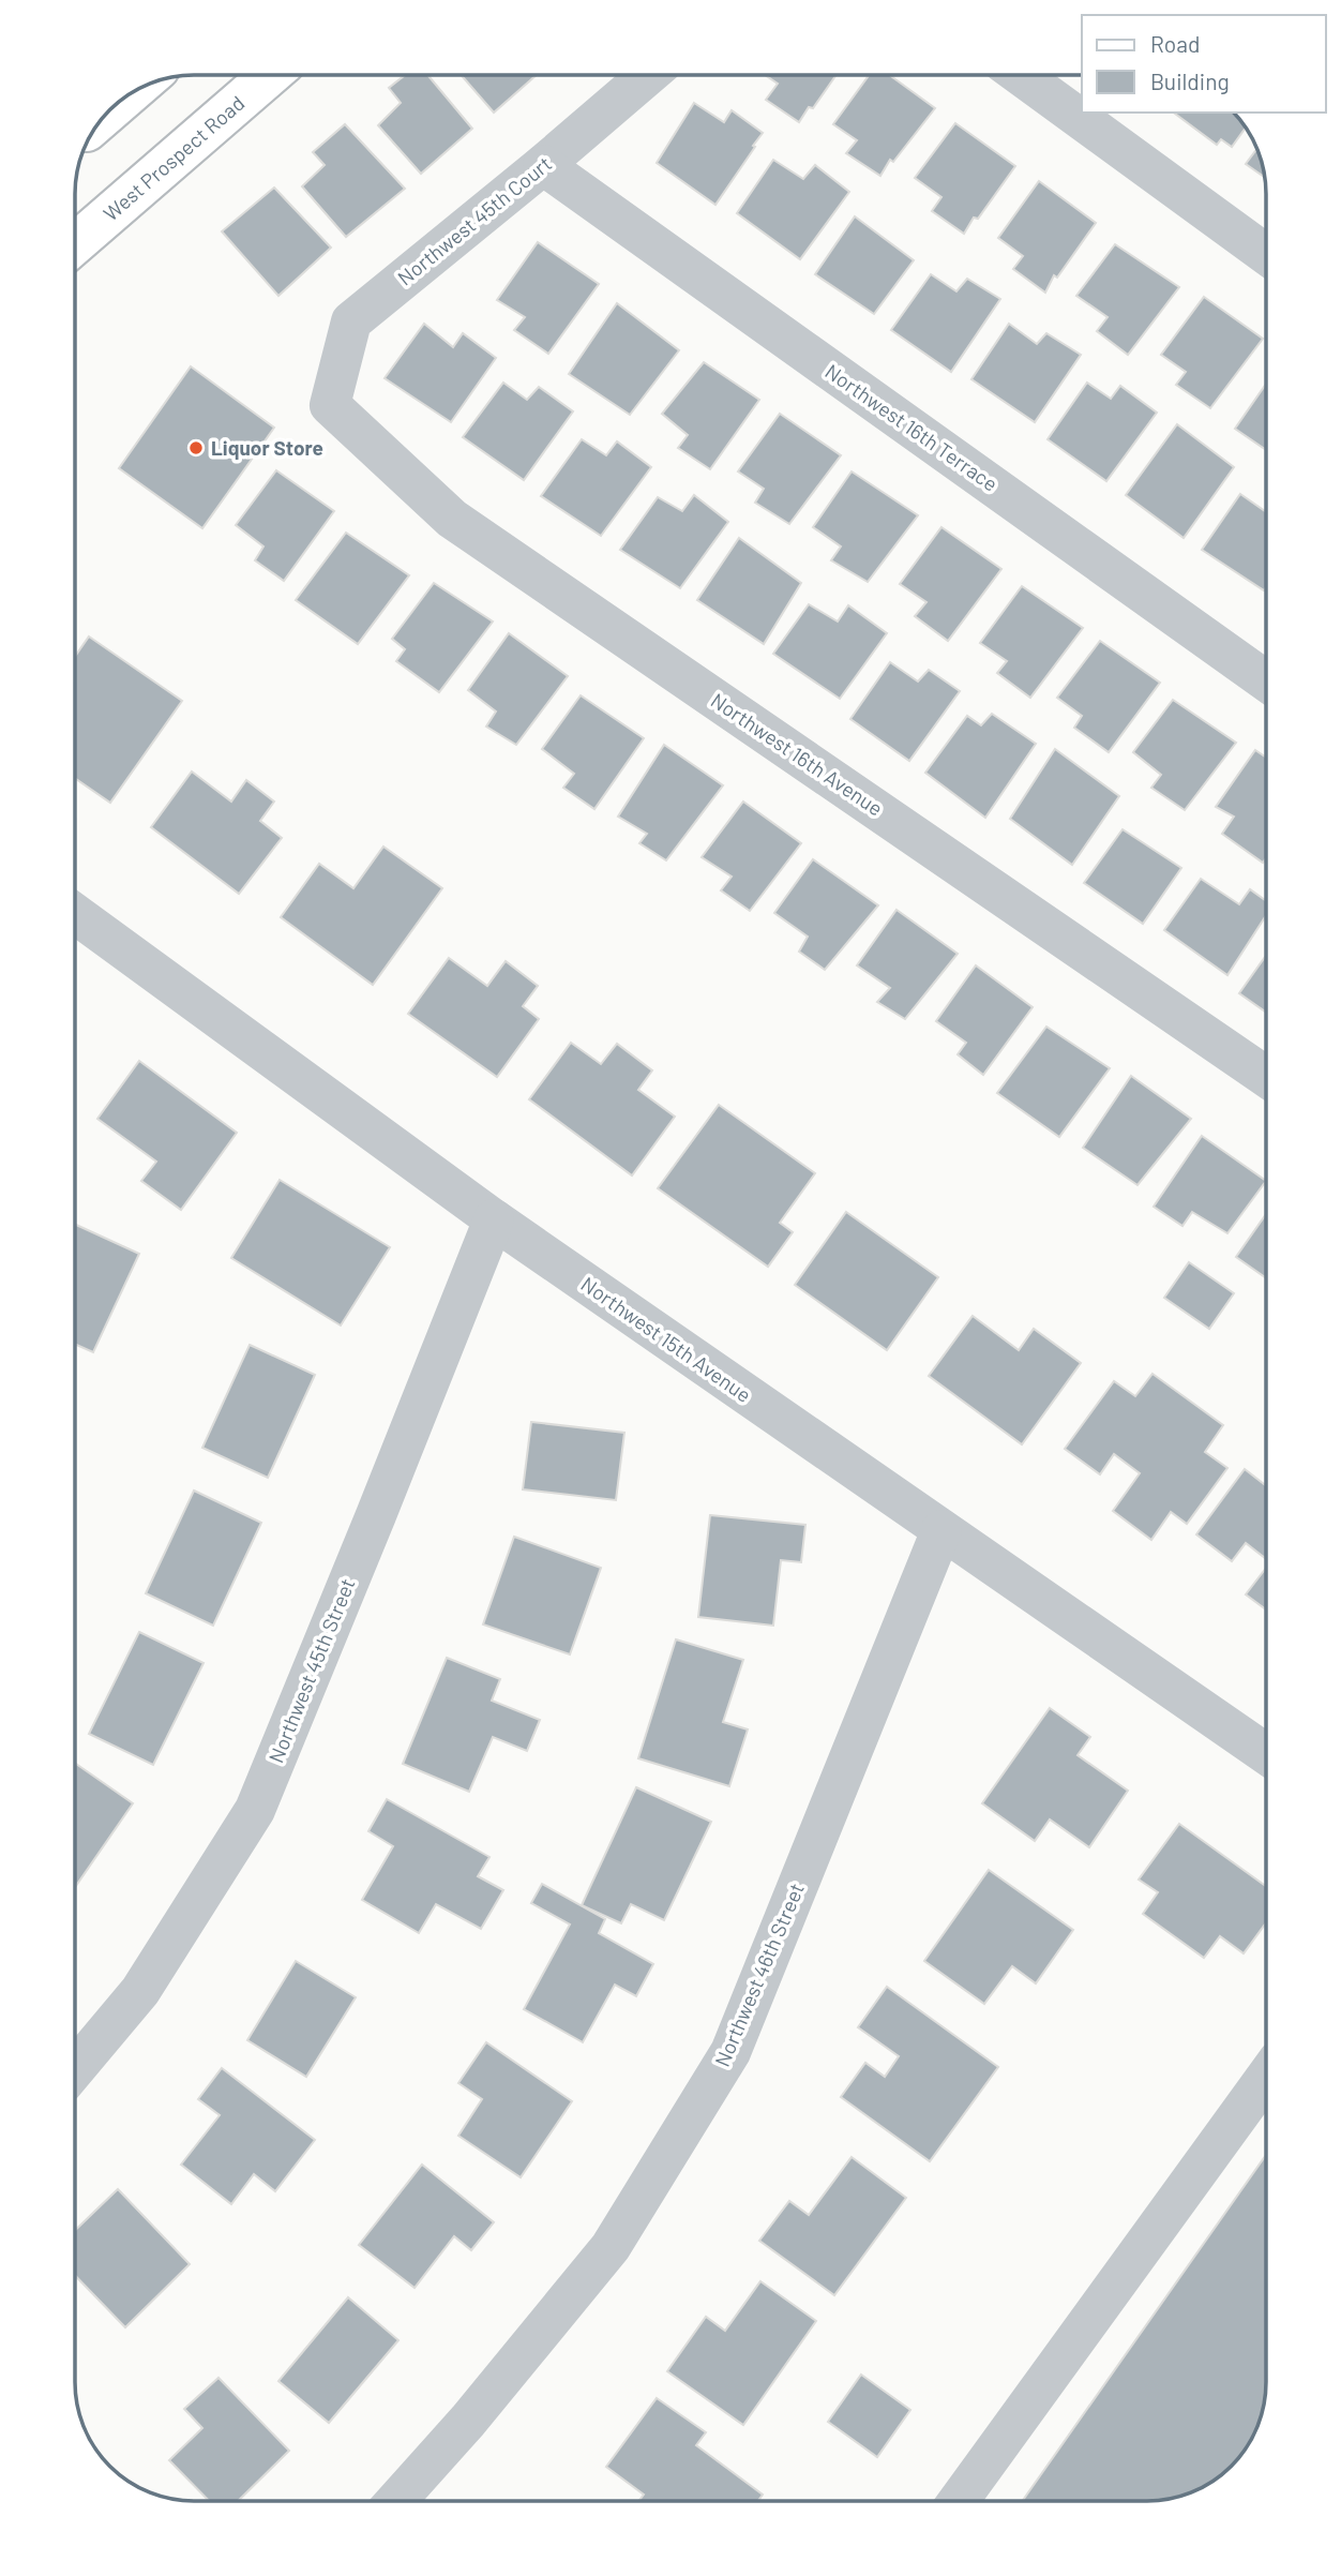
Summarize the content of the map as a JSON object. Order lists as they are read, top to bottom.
{
  "streets": {
    "main road": ["West Prospect Road"],
    "street": [
      "Northwest 45th Court",
      "Northwest 16th Terrace",
      "Northwest 16th Avenue",
      "Northwest 15th Avenue",
      "Northwest 45th Street",
      "Northwest 46th Street"
    ]
  },
  "crossings": [
    ["Northwest 45th Court", "Northwest 16th Terrace"],
    ["Northwest 45th Court", "Northwest 16th Avenue"],
    ["Northwest 15th Avenue", "Northwest 45th Street"],
    ["Northwest 15th Avenue", "Northwest 46th Street"]
  ],
  "places": ["Liquor Store"],
  "legend": ["Road", "Building"]
}
